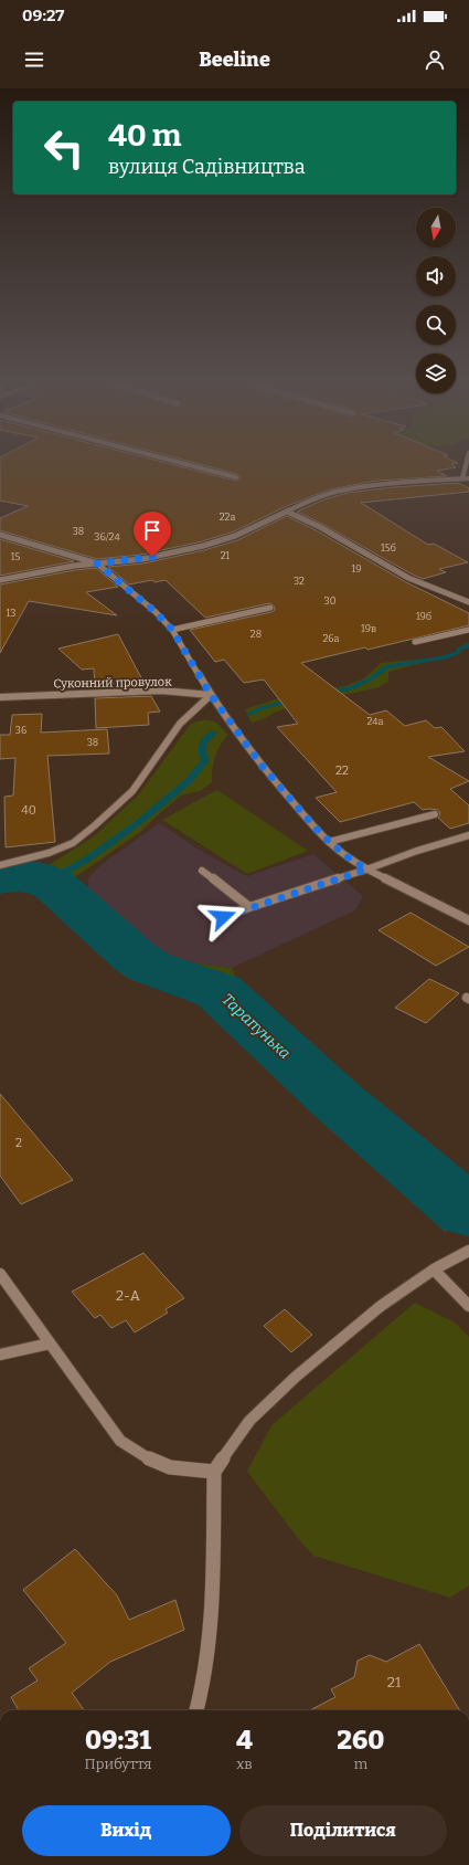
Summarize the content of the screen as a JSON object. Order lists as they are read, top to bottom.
{
  "streets": {
    "street": ["Суконний провулок"]
  },
  "water": ["Тарапунька"],
  "house_numbers": [
    "22а",
    "38",
    "36/24",
    "15б",
    "21",
    "15",
    "19",
    "32",
    "30",
    "13",
    "19б",
    "19в",
    "28",
    "26а",
    "24а",
    "36",
    "38",
    "22",
    "40",
    "2",
    "2-А",
    "21"
  ],
  "north": "bottom",
  "page": {
    "status": "09:27",
    "header": "Beeline",
    "turn": ["40 m", "вулиця Садівництва"],
    "eta": [
      "09:31",
      "Прибуття",
      "4",
      "хв",
      "260",
      "m"
    ],
    "buttons": ["Вихід", "Поділитися"]
  }
}
